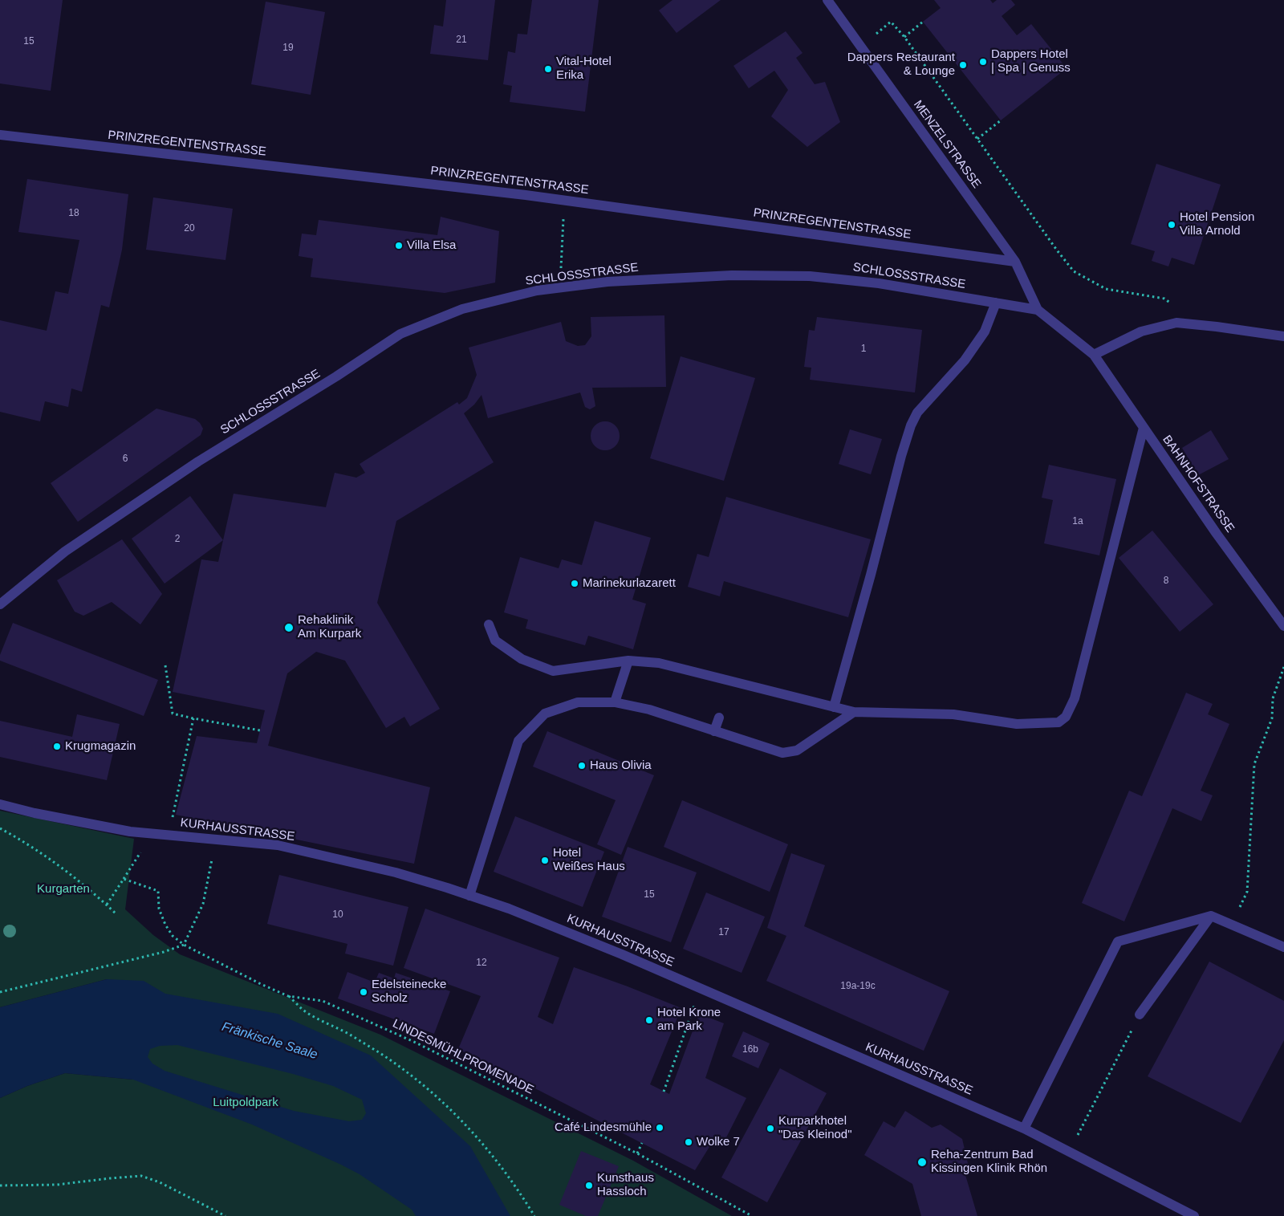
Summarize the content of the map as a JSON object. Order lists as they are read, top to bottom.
{
  "streets": {
    "street": [
      "PRINZREGENTENSTRASSE",
      "MENZELSTRASSE",
      "SCHLOSSSTRASSE",
      "BAHNHOFSTRASSE",
      "KURHAUSSTRASSE"
    ],
    "path": ["LINDESMÜHLPROMENADE"]
  },
  "crossings": [
    ["PRINZREGENTENSTRASSE", "MENZELSTRASSE"],
    ["MENZELSTRASSE", "SCHLOSSSTRASSE"],
    ["SCHLOSSSTRASSE", "BAHNHOFSTRASSE"]
  ],
  "water": ["Fränkische Saale"],
  "parks": ["Kurgarten", "Luitpoldpark"],
  "places": [
    "Dappers Hotel | Spa | Genuss",
    "Dappers Restaurant & Lounge",
    "Vital-Hotel Erika",
    "Hotel Pension Villa Arnold",
    "Villa Elsa",
    "Marinekurlazarett",
    "Rehaklinik Am Kurpark",
    "Krugmagazin",
    "Haus Olivia",
    "Hotel Weißes Haus",
    "Edelsteinecke Scholz",
    "Hotel Krone am Park",
    "Café Lindesmühle",
    "Kurparkhotel \"Das Kleinod\"",
    "Wolke 7",
    "Reha-Zentrum Bad Kissingen Klinik Rhön",
    "Kunsthaus Hassloch"
  ],
  "house_numbers": [
    "21",
    "15",
    "19",
    "18",
    "20",
    "1",
    "6",
    "1a",
    "2",
    "8",
    "15",
    "10",
    "17",
    "12",
    "19a-19c",
    "16b"
  ]
}
